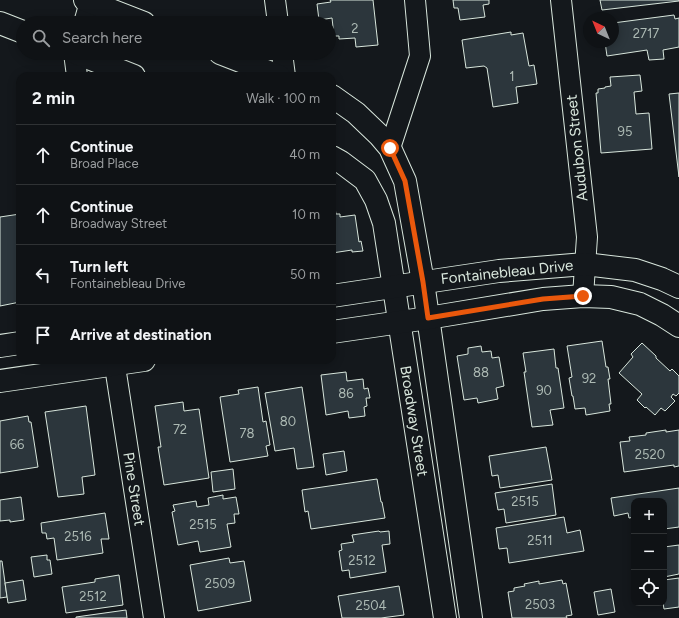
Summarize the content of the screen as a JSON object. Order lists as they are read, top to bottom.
{
  "streets": {
    "street": [
      "Audubon Street",
      "Fontainebleau Drive",
      "Broadway Street",
      "Pine Street"
    ]
  },
  "crossings": [
    ["Audubon Street", "Fontainebleau Drive"],
    ["Fontainebleau Drive", "Broadway Street"]
  ],
  "house_numbers": [
    "2",
    "2717",
    "1",
    "95",
    "88",
    "92",
    "90",
    "86",
    "80",
    "72",
    "78",
    "66",
    "2520",
    "2515",
    "2515",
    "2516",
    "2511",
    "2512",
    "2509",
    "2512",
    "2503",
    "2504"
  ],
  "north": "top left",
  "page": {
    "search": "Search here",
    "heading": ["2 min", "Walk · 100 m"],
    "list": [
      ["Continue", "Broad Place", "40 m"],
      ["Continue", "Broadway Street", "10 m"],
      ["Turn left", "Fontainebleau Drive", "50 m"],
      "Arrive at destination"
    ],
    "map_buttons": ["+", "−"]
  }
}
